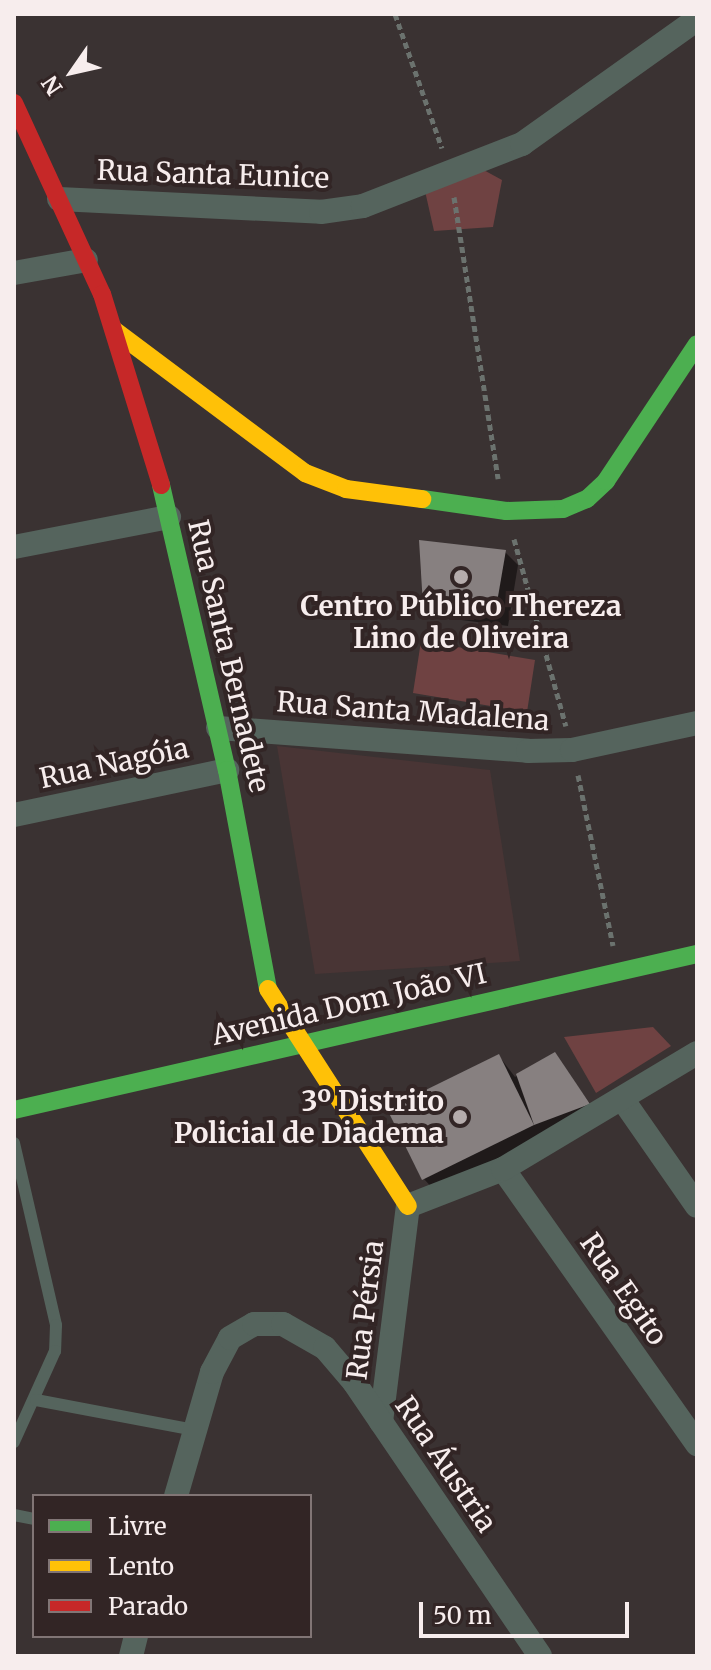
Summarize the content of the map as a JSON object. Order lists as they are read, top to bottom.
{
  "streets": {
    "street": [
      "Rua Santa Eunice",
      "Rua Santa Bernadete",
      "Rua Santa Madalena",
      "Rua Nagóia",
      "Avenida Dom João VI",
      "Rua Egito",
      "Rua Pérsia",
      "Rua Áustria"
    ]
  },
  "crossings": [
    ["Rua Santa Eunice", "Rua Santa Bernadete"],
    ["Rua Santa Bernadete", "Rua Santa Madalena"],
    ["Rua Santa Bernadete", "Rua Nagóia"],
    ["Rua Santa Bernadete", "Avenida Dom João VI"],
    ["Rua Santa Bernadete", "Rua Pérsia"],
    ["Rua Pérsia", "Rua Áustria"]
  ],
  "places": ["Centro Público Thereza Lino de Oliveira", "3º Distrito Policial de Diadema"],
  "legend": ["Livre", "Lento", "Parado"],
  "scale_bar": "50 m",
  "north": "bottom left"
}
